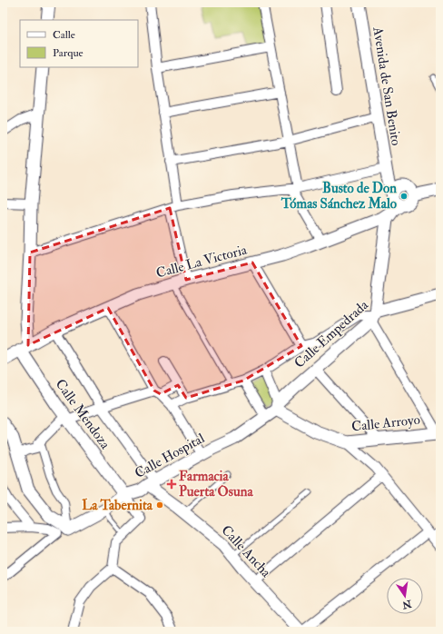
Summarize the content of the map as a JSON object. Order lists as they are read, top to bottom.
{
  "streets": {
    "street": [
      "Avenida de San Benito",
      "Calle La Victoria",
      "Calle Empedrada",
      "Calle Mendoza",
      "Calle Arroyo",
      "Calle Hospital",
      "Calle Ancha"
    ]
  },
  "crossings": [
    ["Avenida de San Benito", "Calle La Victoria"],
    ["Calle La Victoria", "Calle Mendoza"],
    ["Calle Empedrada", "Calle Arroyo"],
    ["Calle Empedrada", "Calle Hospital"],
    ["Calle Mendoza", "Calle Hospital"],
    ["Calle Arroyo", "Calle Hospital"],
    ["Calle Hospital", "Calle Ancha"]
  ],
  "places": {
    "other": ["Busto de Don Tómas Sánchez Malo", "La Tabernita"],
    "health": ["Farmacia Puerta Osuna"]
  },
  "legend": ["Calle", "Parque"],
  "north": "bottom"
}
